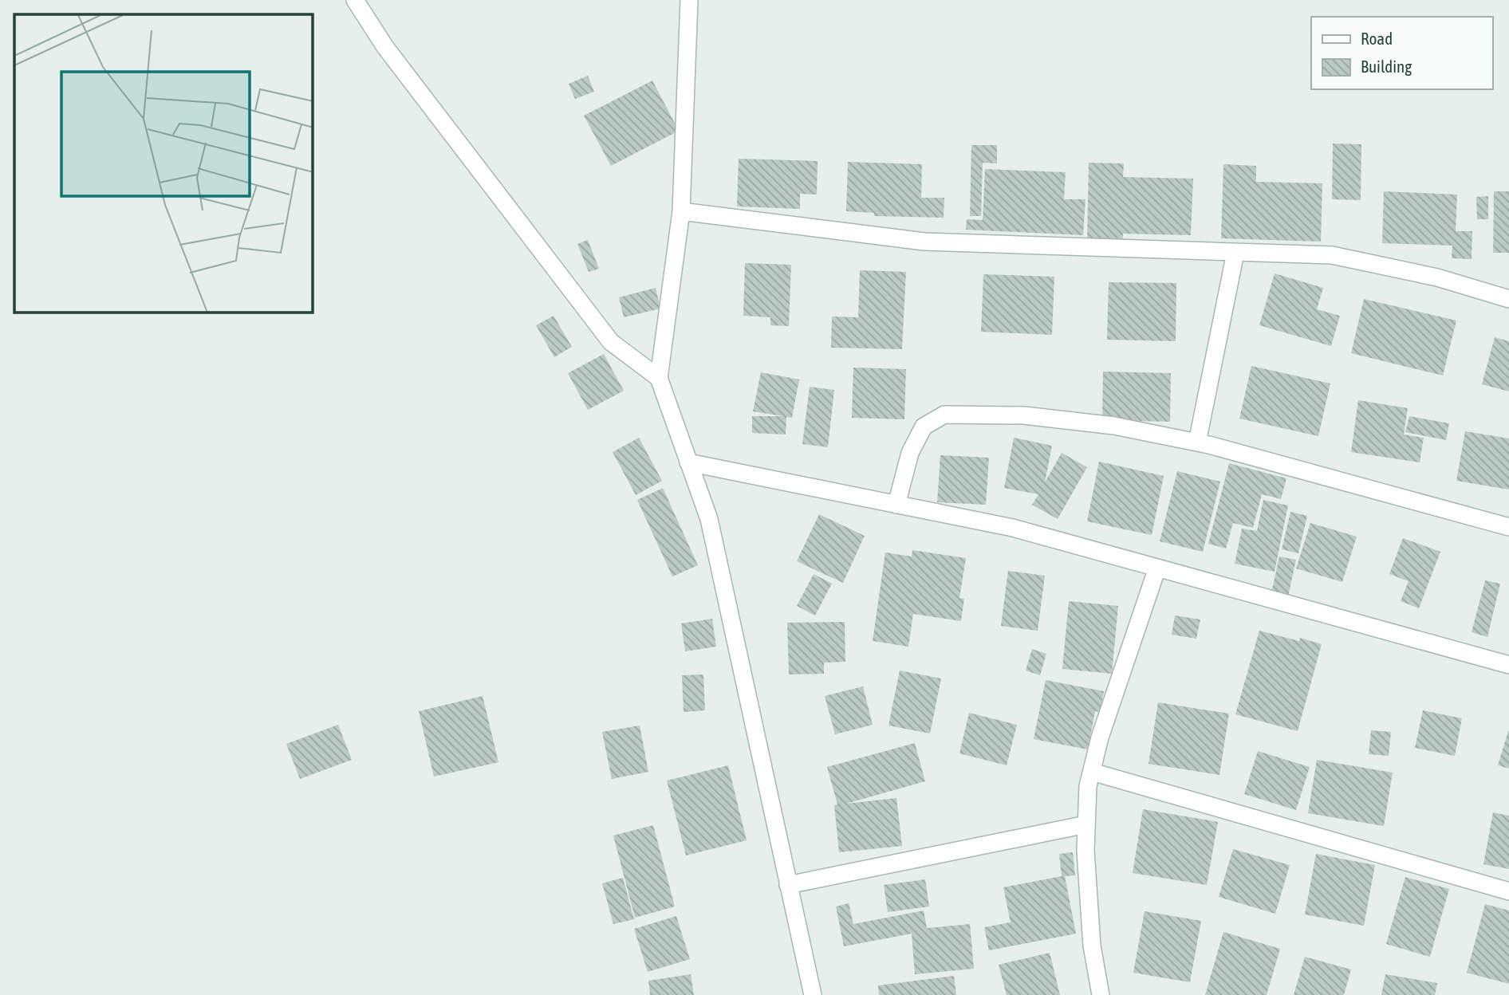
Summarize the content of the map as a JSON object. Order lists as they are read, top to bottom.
{
  "legend": ["Road", "Building"]
}
